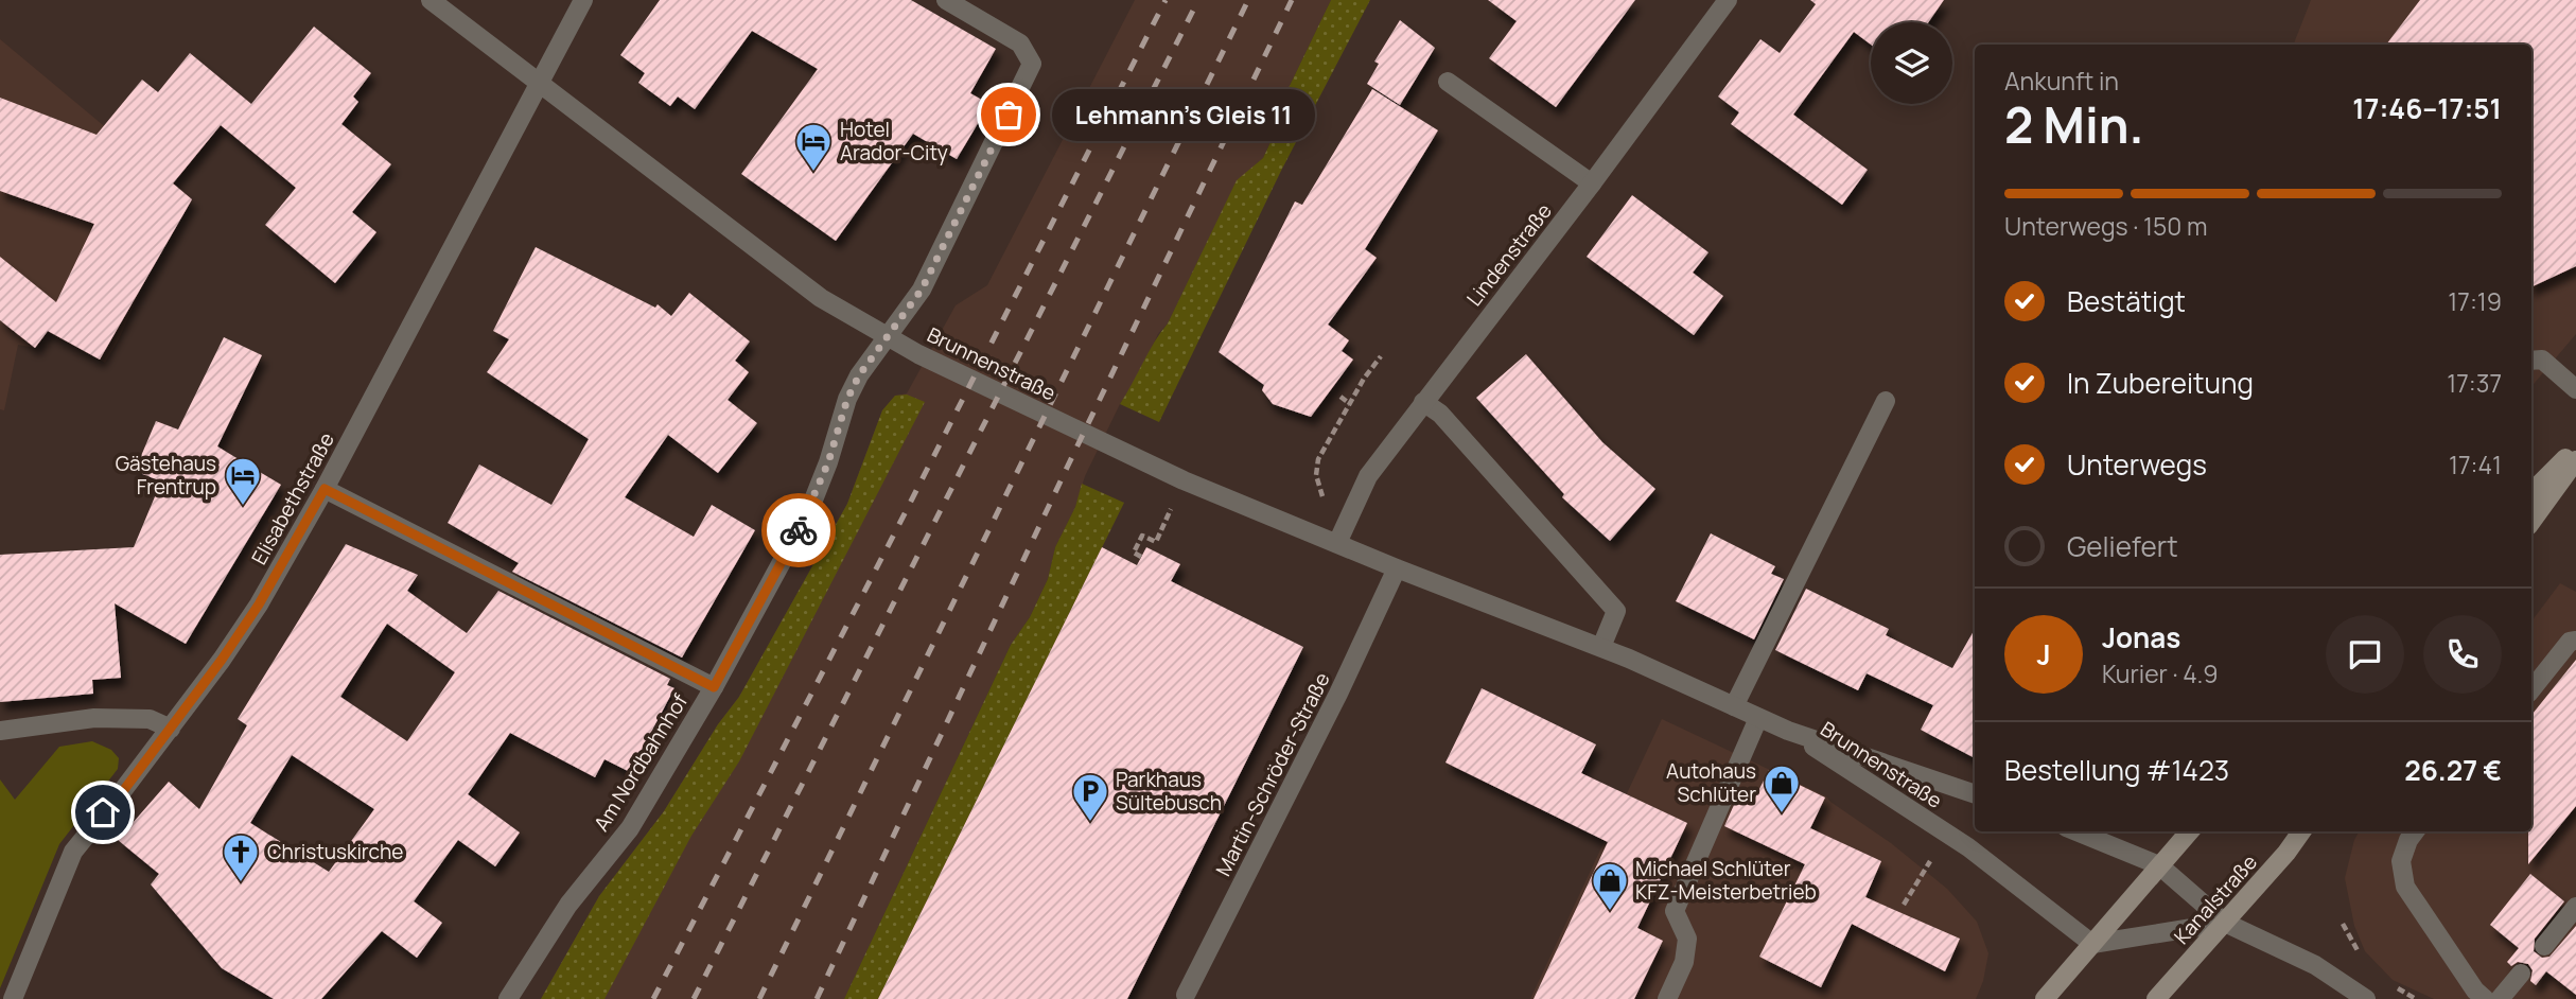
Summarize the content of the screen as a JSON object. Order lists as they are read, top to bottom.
{
  "streets": {
    "main road": ["Kanalstraße"],
    "street": [
      "Lindenstraße",
      "Brunnenstraße",
      "Elisabethstraße",
      "Am Nordbahnhof",
      "Martin-Schröder-Straße"
    ]
  },
  "crossings": [
    ["Lindenstraße", "Brunnenstraße"],
    ["Brunnenstraße", "Elisabethstraße"],
    ["Brunnenstraße", "Am Nordbahnhof"],
    ["Brunnenstraße", "Martin-Schröder-Straße"]
  ],
  "places": {
    "other": ["Lehmann's Gleis 11"],
    "hotel": ["Hotel Arador-City", "Gästehaus Frentrup"],
    "shop": ["Autohaus Schlüter", "Michael Schlüter KFZ-Meisterbetrieb"],
    "parking": ["Parkhaus Sültebusch"],
    "church": ["Christuskirche"]
  },
  "page": {
    "heading": ["2 Min.", "Ankunft in", "17:46–17:51"],
    "panel": [
      "Jonas",
      "Kurier · 4.9",
      "Bestellung #1423",
      "26.27 €"
    ],
    "bubble": "Lehmann's Gleis 11",
    "bar": "Unterwegs · 150 m",
    "list": [
      ["Bestätigt", "17:19"],
      ["In Zubereitung", "17:37"],
      ["Unterwegs", "17:41"],
      "Geliefert"
    ],
    "round": "J"
  }
}
